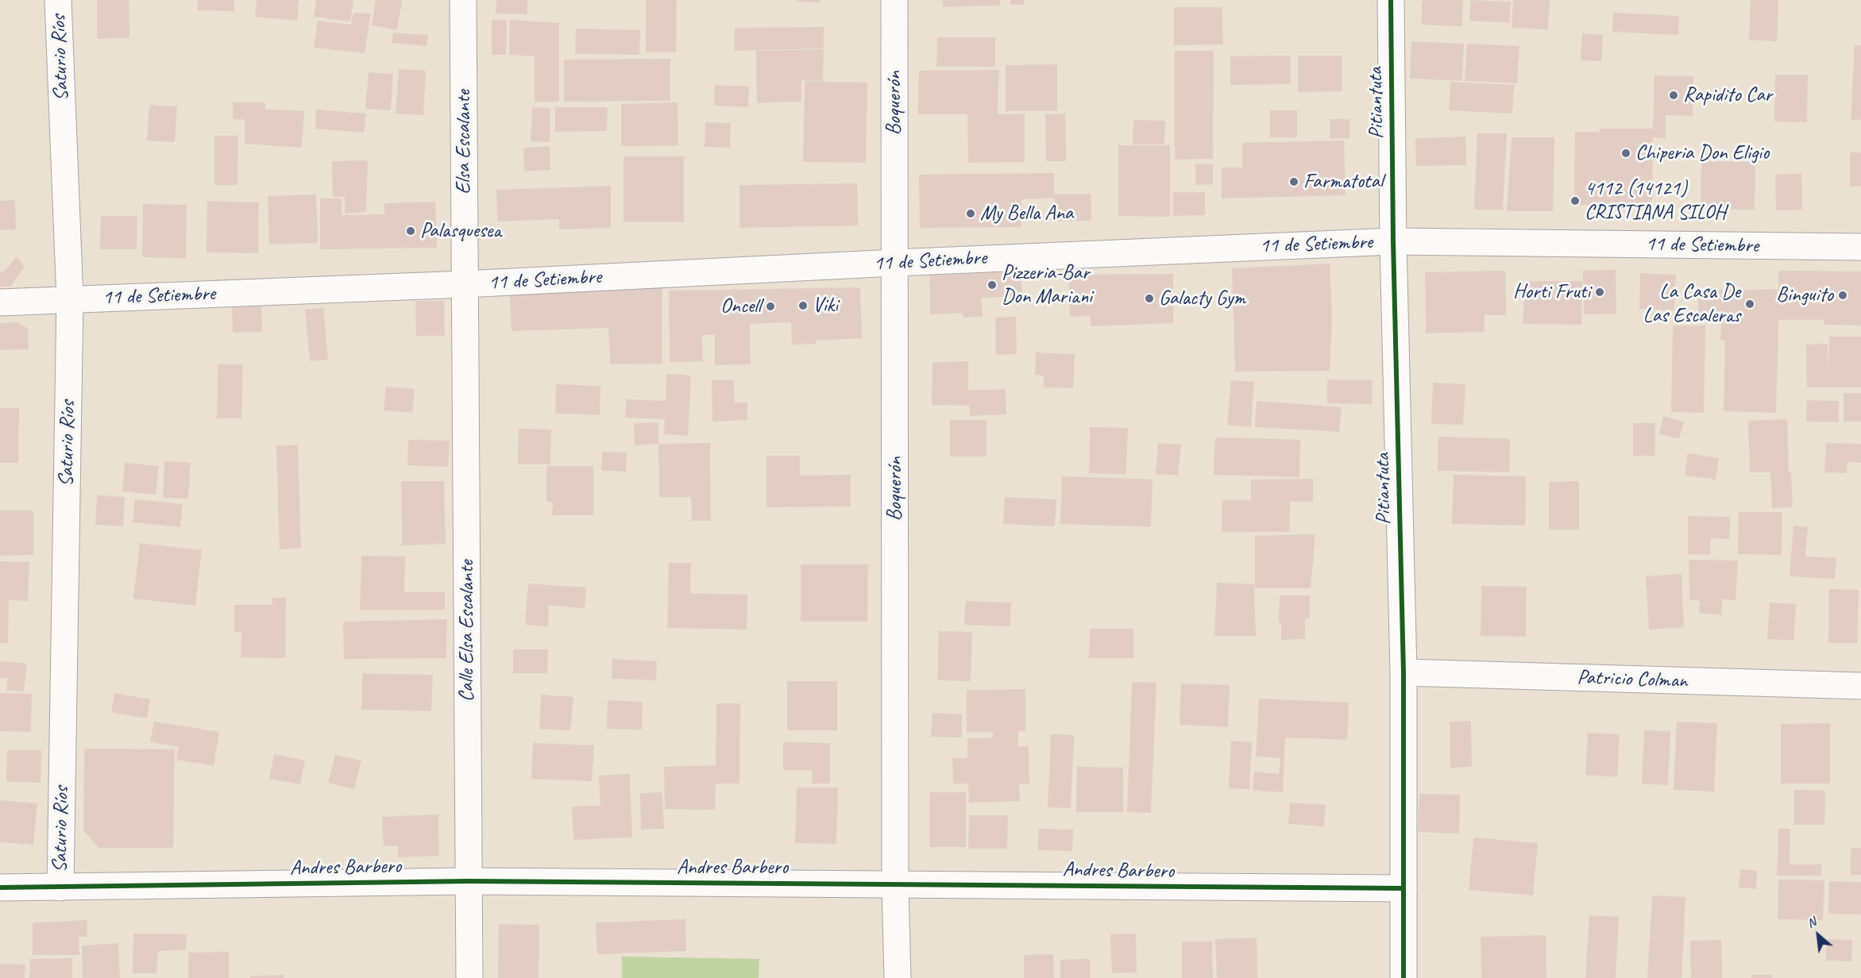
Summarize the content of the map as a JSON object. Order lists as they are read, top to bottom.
{
  "streets": {
    "street": [
      "Saturio Ríos",
      "Boquerón",
      "Pitiantuta",
      "Elsa Escalante",
      "11 de Setiembre",
      "Calle Elsa Escalante",
      "Patricio Colman",
      "Andres Barbero"
    ]
  },
  "crossings": [
    ["Saturio Ríos", "11 de Setiembre"],
    ["Saturio Ríos", "Andres Barbero"],
    ["Boquerón", "11 de Setiembre"],
    ["Boquerón", "Andres Barbero"],
    ["Pitiantuta", "11 de Setiembre"],
    ["Pitiantuta", "Patricio Colman"],
    ["Pitiantuta", "Andres Barbero"],
    ["Elsa Escalante", "11 de Setiembre"],
    ["Elsa Escalante", "Calle Elsa Escalante"],
    ["11 de Setiembre", "Calle Elsa Escalante"],
    ["Calle Elsa Escalante", "Andres Barbero"]
  ],
  "places": [
    "Rapidito Car",
    "Chiperia Don Eligio",
    "Farmatotal",
    "4112 (14121) CRISTIANA SILOH",
    "My Bella Ana",
    "Palasquesea",
    "Pizzeria-Bar Don Mariani",
    "Horti Fruti",
    "Binguito",
    "Galacty Gym",
    "La Casa De Las Escaleras",
    "Viki",
    "Oncell"
  ],
  "north": "top left"
}
